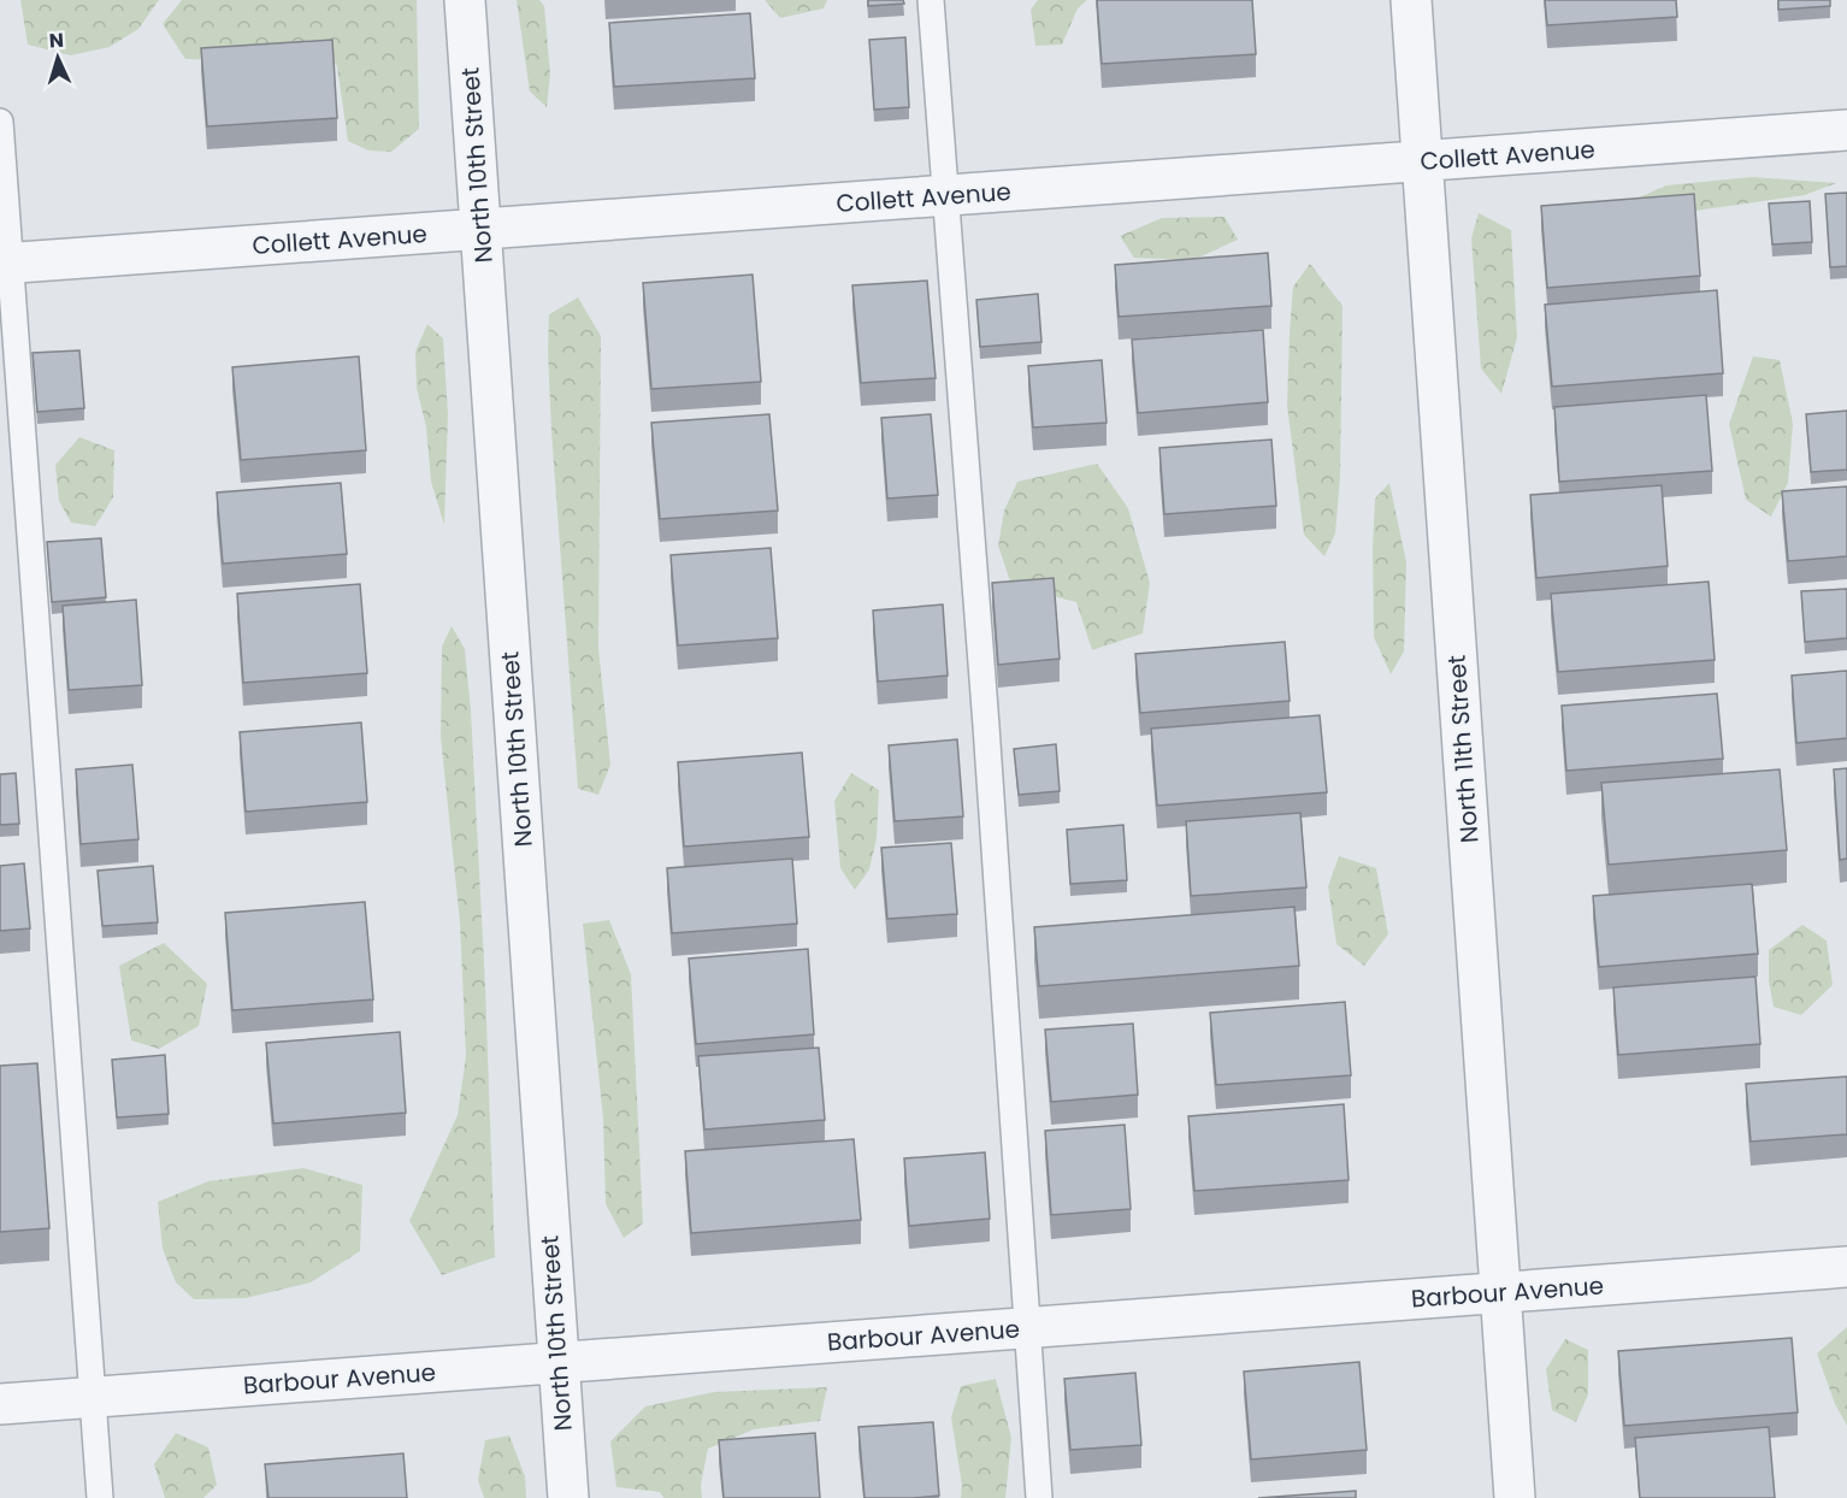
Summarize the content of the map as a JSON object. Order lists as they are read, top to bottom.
{
  "streets": {
    "street": [
      "Collett Avenue",
      "North 10th Street",
      "North 11th Street",
      "Barbour Avenue"
    ]
  },
  "crossings": [
    ["Collett Avenue", "North 10th Street"],
    ["Collett Avenue", "North 11th Street"],
    ["North 10th Street", "Barbour Avenue"],
    ["North 11th Street", "Barbour Avenue"]
  ],
  "north": "top"
}
